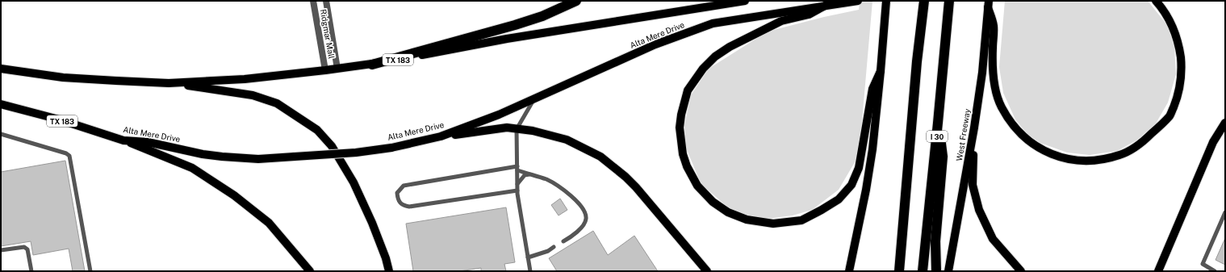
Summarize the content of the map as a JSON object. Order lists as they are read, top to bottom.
{
  "streets": {
    "highway": ["I 30"],
    "main road": ["Alta Mere Drive", "TX 183", "West Freeway"],
    "street": ["Ridgmar Mall"]
  },
  "crossings": [
    ["Ridgmar Mall", "Alta Mere Drive"]
  ]
}
